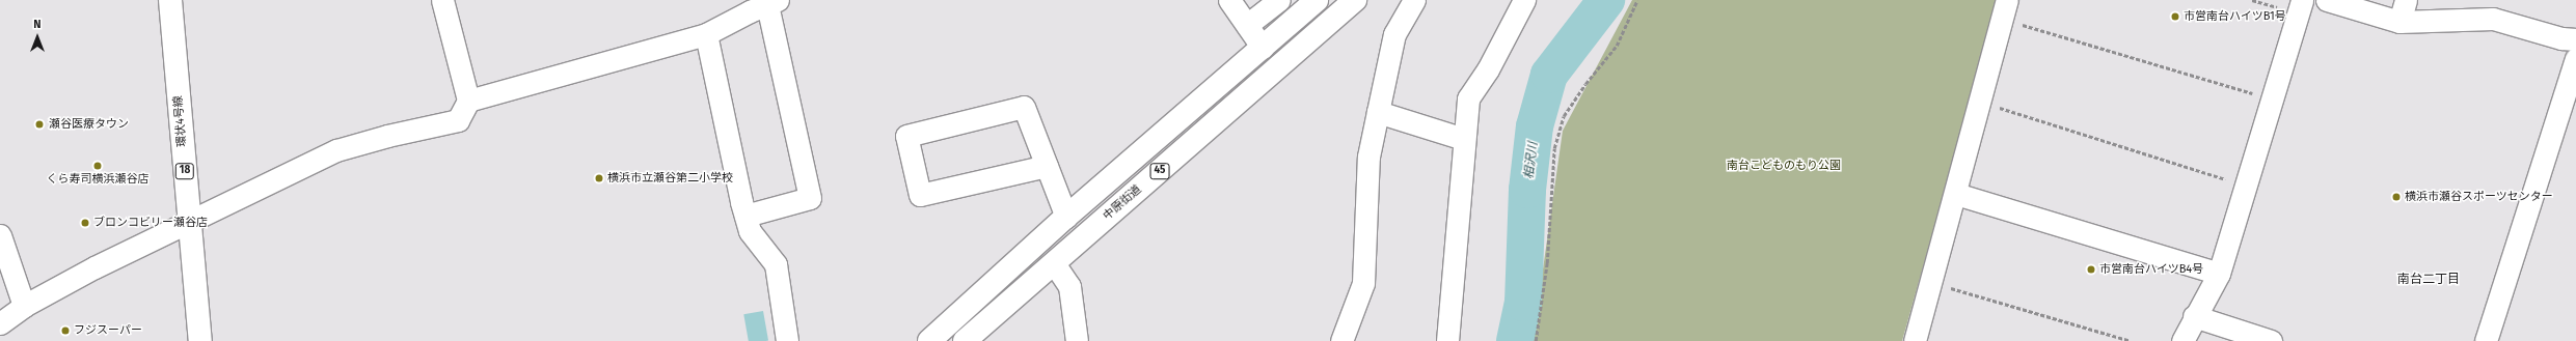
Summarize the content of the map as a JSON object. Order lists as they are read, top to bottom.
{
  "streets": {
    "main road": [
      "環状4号線",
      "18",
      "45",
      "中原街道"
    ]
  },
  "districts": ["南台二丁目"],
  "water": ["相沢川"],
  "parks": ["南台こどものもり公園"],
  "places": [
    "市営南台ハイツB1号",
    "瀬谷医療タウン",
    "くら寿司横浜瀬谷店",
    "横浜市立瀬谷第二小学校",
    "横浜市瀬谷スポーツセンター",
    "ブロンコビリー瀬谷店",
    "市営南台ハイツB4号",
    "フジスーパー"
  ],
  "north": "top"
}
